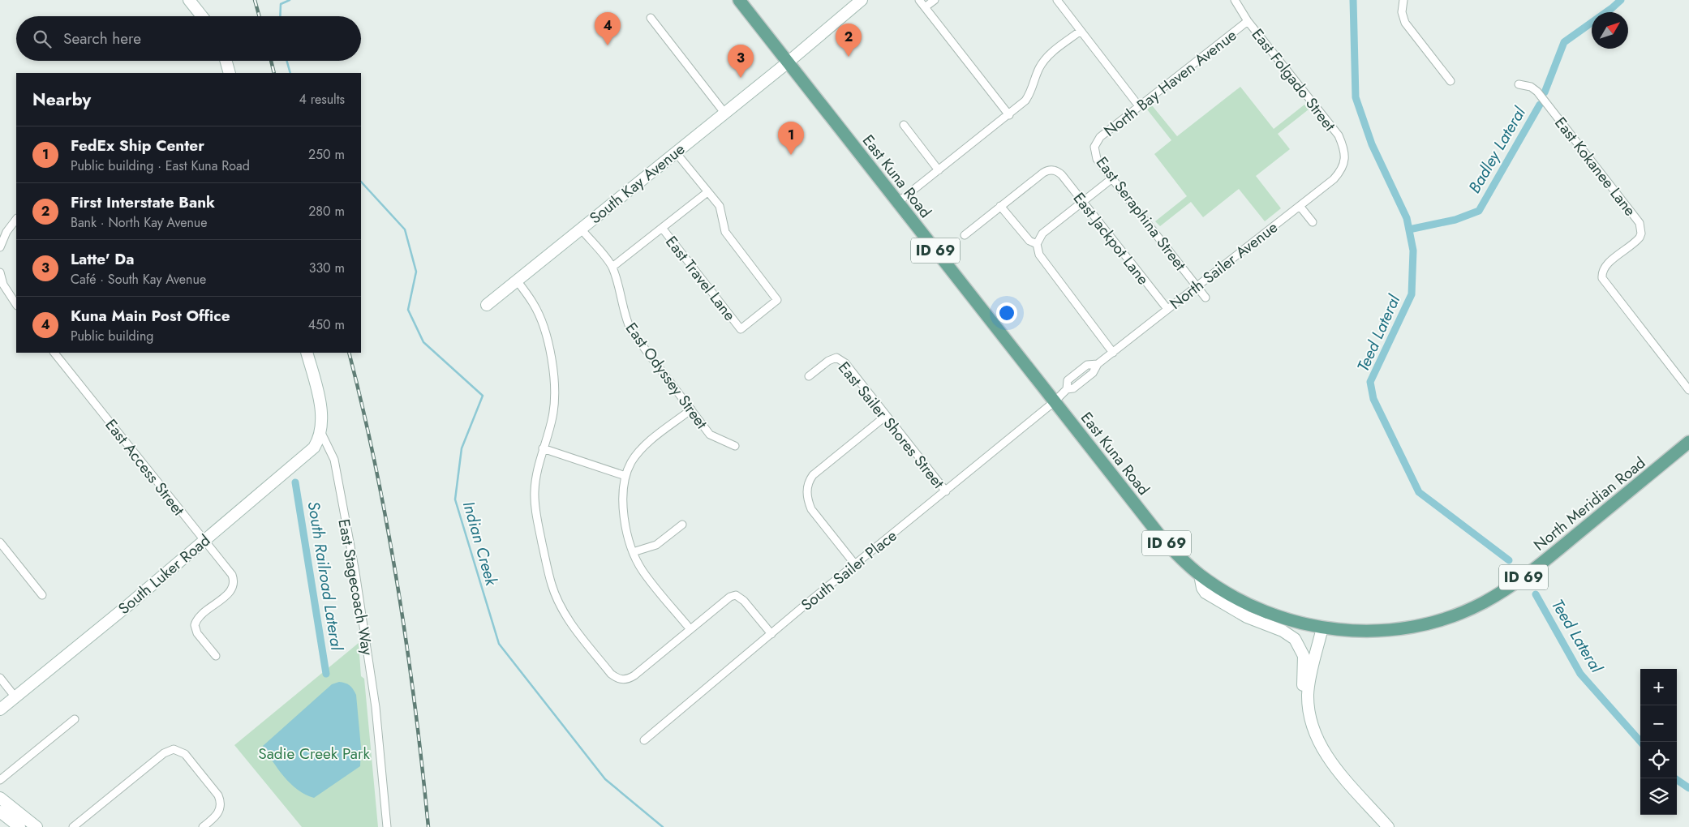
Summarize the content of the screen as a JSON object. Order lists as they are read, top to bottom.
{
  "streets": {
    "main road": ["East Kuna Road", "ID 69", "North Meridian Road"],
    "street": [
      "East Folgado Street",
      "North Bay Haven Avenue",
      "East Kokanee Lane",
      "South Kay Avenue",
      "East Seraphina Street",
      "East Jackpot Lane",
      "North Sailer Avenue",
      "East Travel Lane",
      "East Odyssey Street",
      "East Sailer Shores Street",
      "East Access Street",
      "South Sailer Place",
      "South Luker Road",
      "East Stagecoach Way"
    ]
  },
  "crossings": [
    ["East Folgado Street", "North Bay Haven Avenue"],
    ["East Folgado Street", "North Sailer Avenue"],
    ["North Bay Haven Avenue", "East Seraphina Street"],
    ["East Kuna Road", "South Kay Avenue"],
    ["East Kuna Road", "ID 69"],
    ["East Kuna Road", "North Sailer Avenue"],
    ["East Kuna Road", "North Meridian Road"],
    ["East Kuna Road", "South Sailer Place"],
    ["South Kay Avenue", "ID 69"],
    ["South Kay Avenue", "East Odyssey Street"],
    ["East Seraphina Street", "North Sailer Avenue"],
    ["East Jackpot Lane", "North Sailer Avenue"],
    ["North Sailer Avenue", "South Sailer Place"],
    ["East Sailer Shores Street", "South Sailer Place"],
    ["East Access Street", "South Luker Road"],
    ["South Luker Road", "East Stagecoach Way"]
  ],
  "water": [
    "Badley Lateral",
    "Teed Lateral",
    "Indian Creek",
    "South Railroad Lateral"
  ],
  "parks": ["Sadie Creek Park"],
  "north": "top right",
  "page": {
    "pins": [
      "4",
      "2",
      "3",
      "1"
    ],
    "search": "Search here",
    "heading": ["Nearby", "4 results"],
    "list": [
      {
        "mark": "1",
        "name": "FedEx Ship Center",
        "note": "Public building · East Kuna Road",
        "value": "250 m"
      },
      {
        "mark": "2",
        "name": "First Interstate Bank",
        "note": "Bank · North Kay Avenue",
        "value": "280 m"
      },
      {
        "mark": "3",
        "name": "Latte' Da",
        "note": "Café · South Kay Avenue",
        "value": "330 m"
      },
      {
        "mark": "4",
        "name": "Kuna Main Post Office",
        "note": "Public building",
        "value": "450 m"
      }
    ],
    "map_buttons": ["+", "−"]
  }
}
